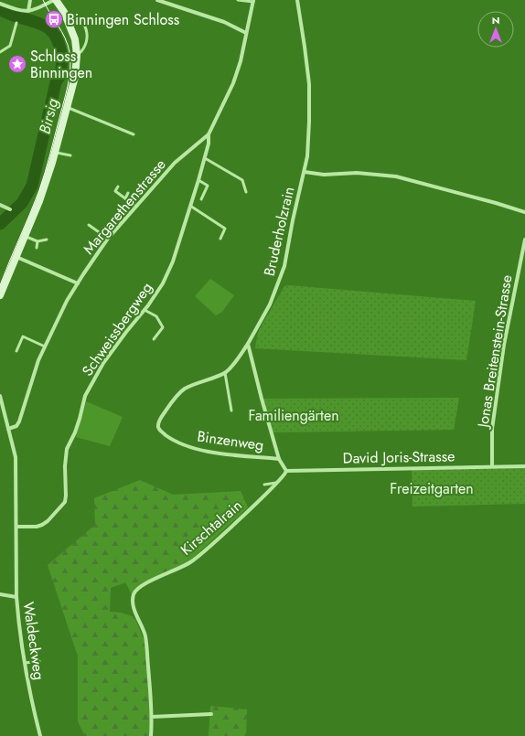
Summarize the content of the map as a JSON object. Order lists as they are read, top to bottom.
{
  "streets": {
    "street": [
      "Margarethenstrasse",
      "Bruderholzrain",
      "Schweissbergweg",
      "Jonas Breitenstein-Strasse",
      "Binzenweg",
      "David Joris-Strasse",
      "Kirschtalrain",
      "Waldeckweg"
    ]
  },
  "crossings": [
    ["Margarethenstrasse", "Schweissbergweg"],
    ["Margarethenstrasse", "Waldeckweg"],
    ["Bruderholzrain", "Binzenweg"],
    ["Schweissbergweg", "Waldeckweg"],
    ["Jonas Breitenstein-Strasse", "David Joris-Strasse"],
    ["David Joris-Strasse", "Kirschtalrain"]
  ],
  "water": ["Birsig"],
  "parks": ["Familiengärten", "Freizeitgarten"],
  "places": {
    "bus stop": ["Binningen Schloss"],
    "place": ["Schloss Binningen"]
  },
  "north": "top"
}
